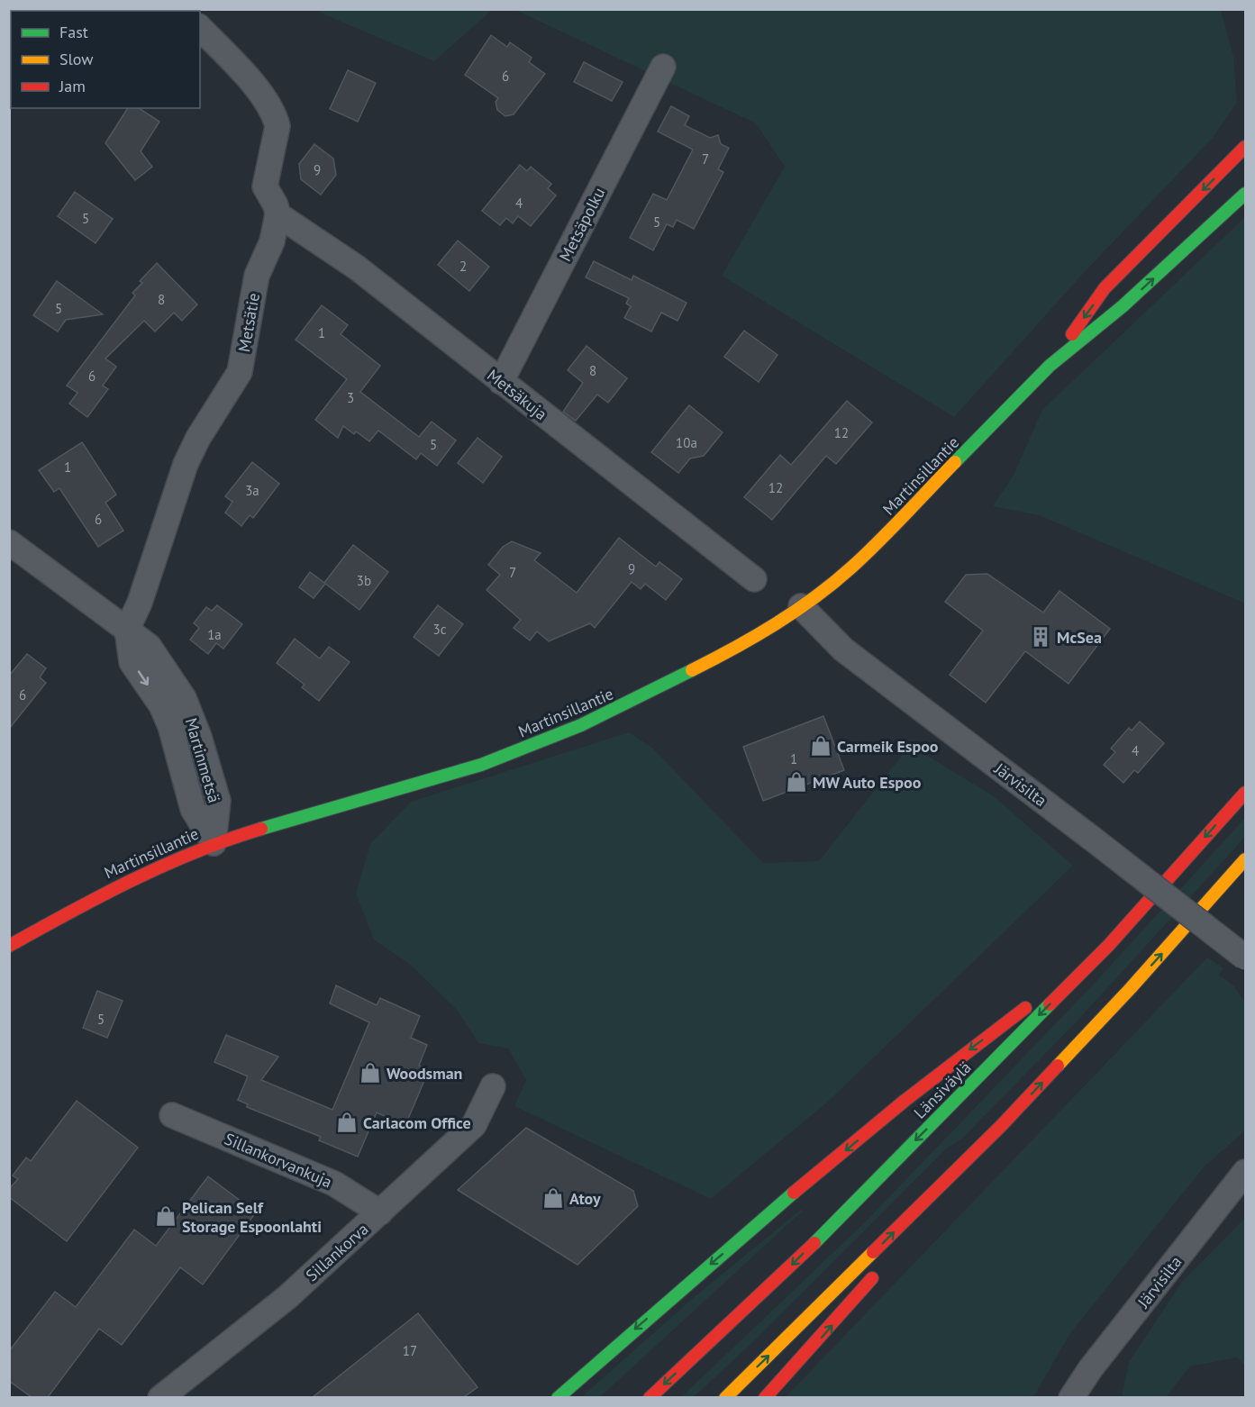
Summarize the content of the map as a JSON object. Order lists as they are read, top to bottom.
{
  "streets": {
    "main road": ["Martinsillantie", "Länsiväylä"],
    "street": [
      "Metsäpolku",
      "Metsätie",
      "Metsäkuja",
      "Martinmetsä",
      "Järvisilta",
      "Sillankorvankuja",
      "Sillankorva"
    ]
  },
  "crossings": [
    ["Metsäpolku", "Metsäkuja"],
    ["Metsätie", "Metsäkuja"],
    ["Metsätie", "Martinmetsä"],
    ["Martinsillantie", "Martinmetsä"],
    ["Martinsillantie", "Järvisilta"],
    ["Sillankorvankuja", "Sillankorva"]
  ],
  "places": {
    "building": ["McSea"],
    "shop": [
      "Carmeik Espoo",
      "MW Auto Espoo",
      "Woodsman",
      "Carlacom Office",
      "Atoy",
      "Pelican Self Storage Espoonlahti"
    ]
  },
  "house_numbers": [
    "6",
    "7",
    "9",
    "4",
    "5",
    "5",
    "2",
    "8",
    "5",
    "1",
    "8",
    "6",
    "3",
    "12",
    "10a",
    "5",
    "1",
    "12",
    "3a",
    "6",
    "9",
    "7",
    "3b",
    "3c",
    "1a",
    "6",
    "4",
    "1",
    "5",
    "17"
  ],
  "legend": ["Fast", "Slow", "Jam"]
}
